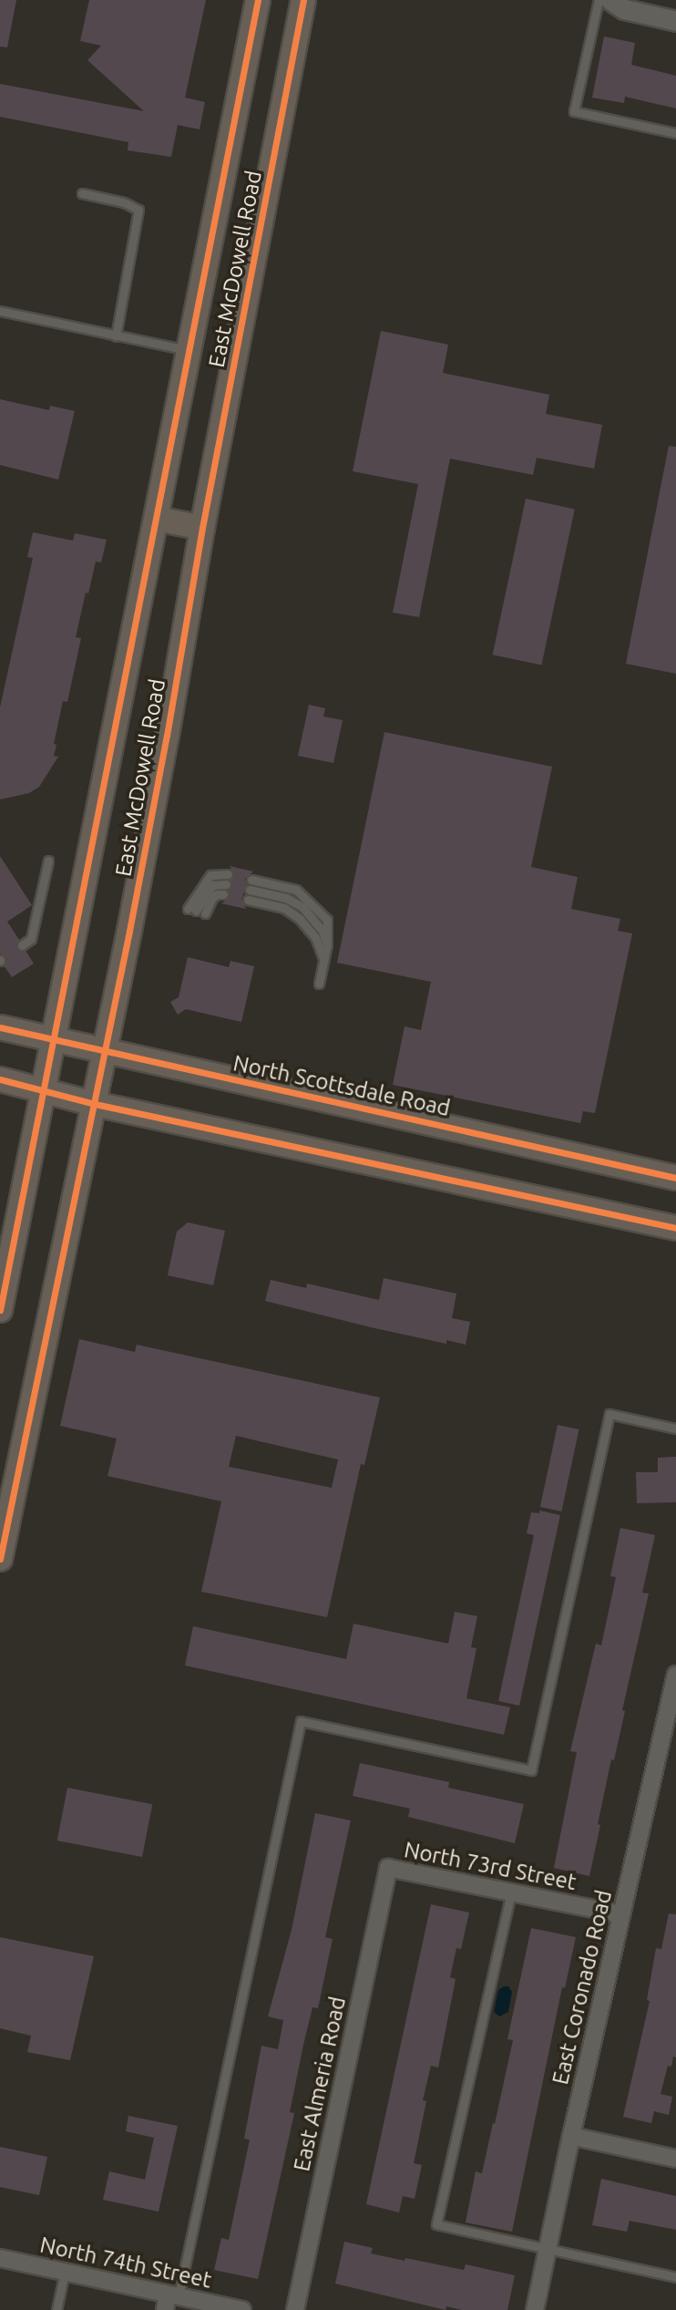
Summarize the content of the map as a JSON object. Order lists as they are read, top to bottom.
{
  "streets": {
    "main road": ["East McDowell Road", "North Scottsdale Road"],
    "street": [
      "North 73rd Street",
      "East Coronado Road",
      "East Almeria Road",
      "North 74th Street"
    ]
  },
  "crossings": [
    ["East McDowell Road", "North Scottsdale Road"],
    ["North 73rd Street", "East Coronado Road"],
    ["North 73rd Street", "East Almeria Road"]
  ]
}
